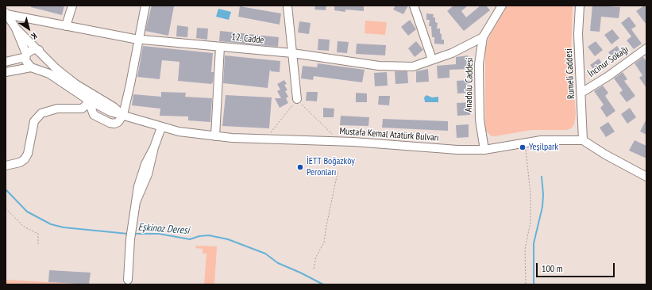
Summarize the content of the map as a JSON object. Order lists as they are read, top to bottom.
{
  "streets": {
    "street": [
      "12. Cadde",
      "İncinur Sokağı",
      "Rumeli Caddesi",
      "Anadolu Caddesi",
      "Mustafa Kemal Atatürk Bulvarı"
    ]
  },
  "crossings": [
    ["12. Cadde", "Anadolu Caddesi"],
    ["İncinur Sokağı", "Rumeli Caddesi"],
    ["Rumeli Caddesi", "Mustafa Kemal Atatürk Bulvarı"],
    ["Anadolu Caddesi", "Mustafa Kemal Atatürk Bulvarı"]
  ],
  "water": ["Eşkinoz Deresi"],
  "places": ["Yeşilpark", "İETT Boğazköy Peronları"],
  "scale_bar": "100 m",
  "north": "bottom right"
}
